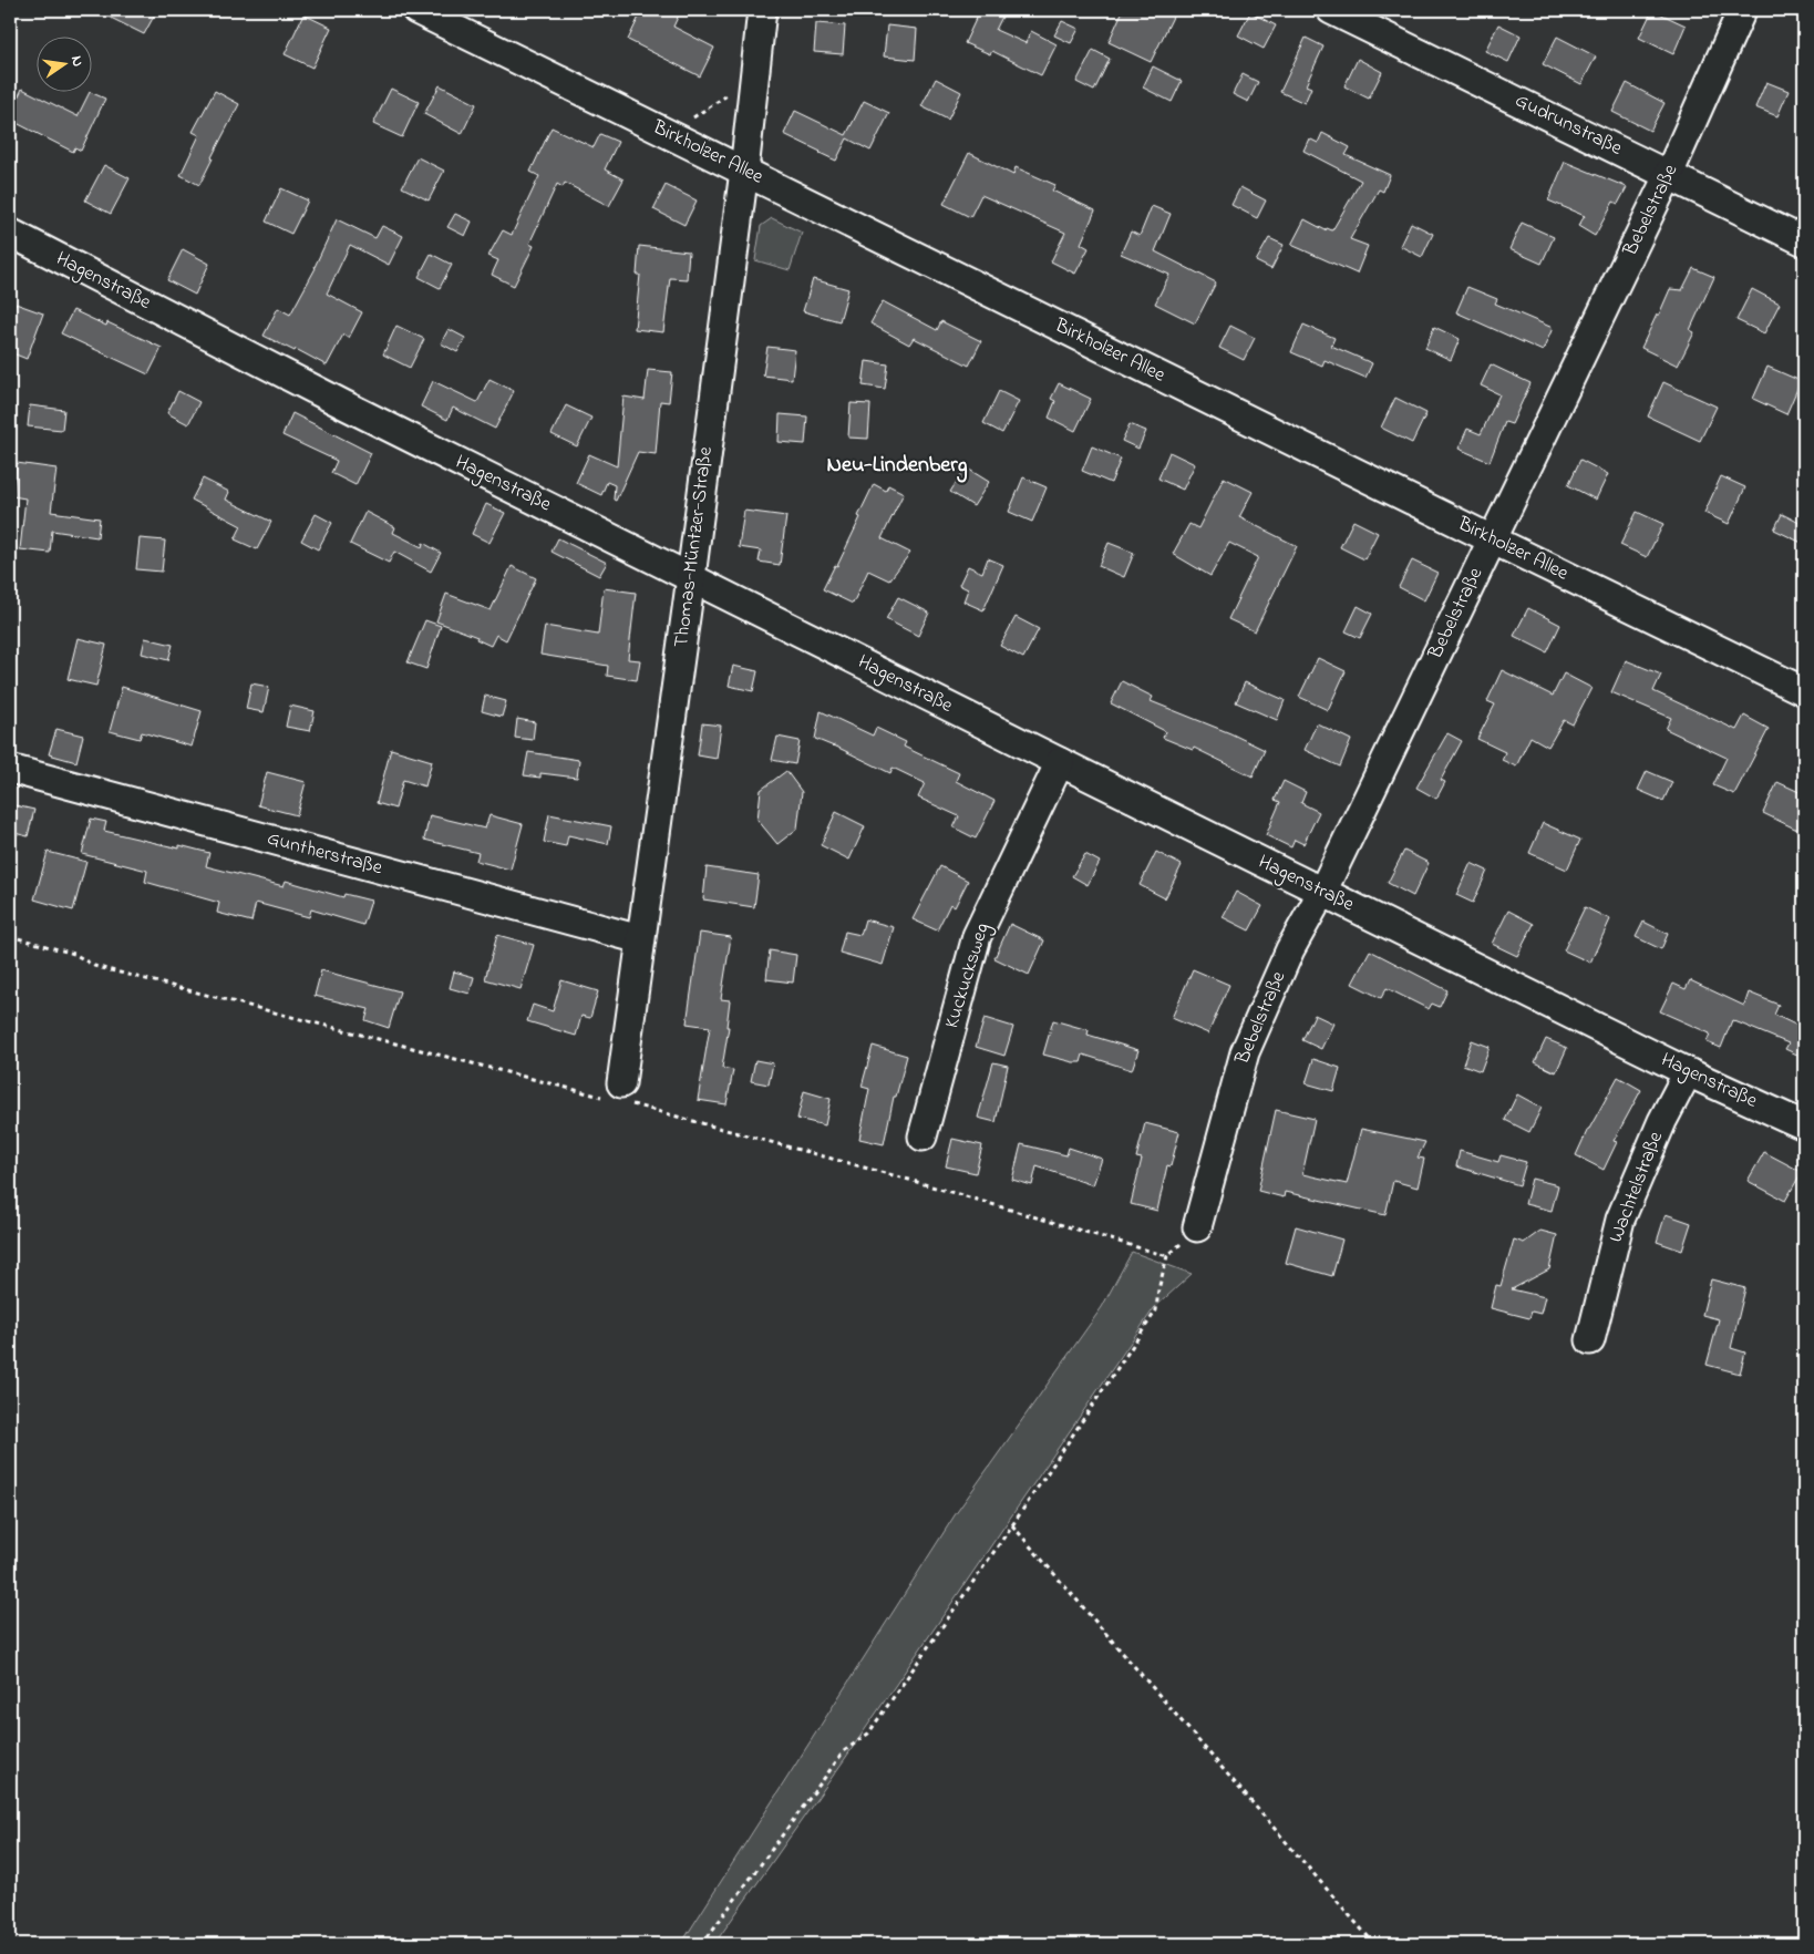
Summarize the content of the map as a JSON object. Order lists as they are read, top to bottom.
{
  "streets": {
    "street": [
      "Gudrunstraße",
      "Birkholzer Allee",
      "Bebelstraße",
      "Hagenstraße",
      "Thomas-Müntzer-Straße",
      "Guntherstraße",
      "Kuckucksweg",
      "Wachtelstraße"
    ]
  },
  "crossings": [
    ["Gudrunstraße", "Bebelstraße"],
    ["Birkholzer Allee", "Bebelstraße"],
    ["Birkholzer Allee", "Thomas-Müntzer-Straße"],
    ["Bebelstraße", "Hagenstraße"],
    ["Hagenstraße", "Thomas-Müntzer-Straße"],
    ["Hagenstraße", "Kuckucksweg"],
    ["Hagenstraße", "Wachtelstraße"],
    ["Thomas-Müntzer-Straße", "Guntherstraße"]
  ],
  "districts": ["Neu-Lindenberg"],
  "north": "right"
}
